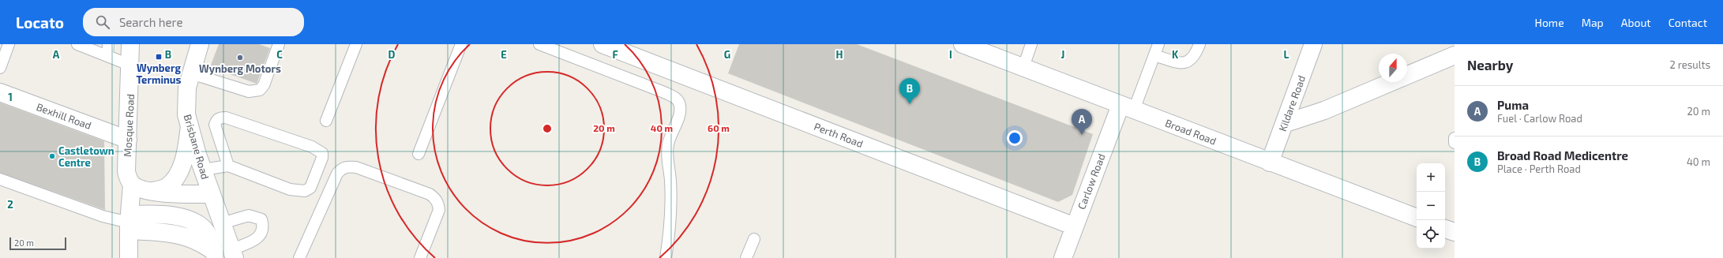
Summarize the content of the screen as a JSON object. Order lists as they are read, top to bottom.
{
  "streets": {
    "street": [
      "Kildare Road",
      "Bexhill Road",
      "Mosque Road",
      "Broad Road",
      "Perth Road",
      "Brisbane Road",
      "Carlow Road"
    ]
  },
  "crossings": [
    ["Kildare Road", "Broad Road"],
    ["Bexhill Road", "Mosque Road"],
    ["Broad Road", "Carlow Road"],
    ["Perth Road", "Carlow Road"]
  ],
  "places": {
    "transit": ["Wynberg Terminus"],
    "other": ["Wynberg Motors", "Castletown Centre"]
  },
  "scale_bar": "20 m",
  "north": "top",
  "page": {
    "header": "Locato",
    "search": "Search here",
    "nav": [
      "Home",
      "Map",
      "About",
      "Contact"
    ],
    "heading": ["Nearby", "2 results"],
    "pins": ["B", "A"],
    "list": [
      {
        "mark": "A",
        "name": "Puma",
        "note": "Fuel · Carlow Road",
        "value": "20 m"
      },
      {
        "mark": "B",
        "name": "Broad Road Medicentre",
        "note": "Place · Perth Road",
        "value": "40 m"
      }
    ],
    "map_buttons": ["+", "−"],
    "scale": "20 m"
  },
  "grid": {
    "columns": [
      "A",
      "B",
      "C",
      "D",
      "E",
      "F",
      "G",
      "H",
      "I",
      "J",
      "K",
      "L"
    ],
    "rows": ["1", "2"]
  },
  "rings": ["20 m", "40 m", "60 m"]
}
